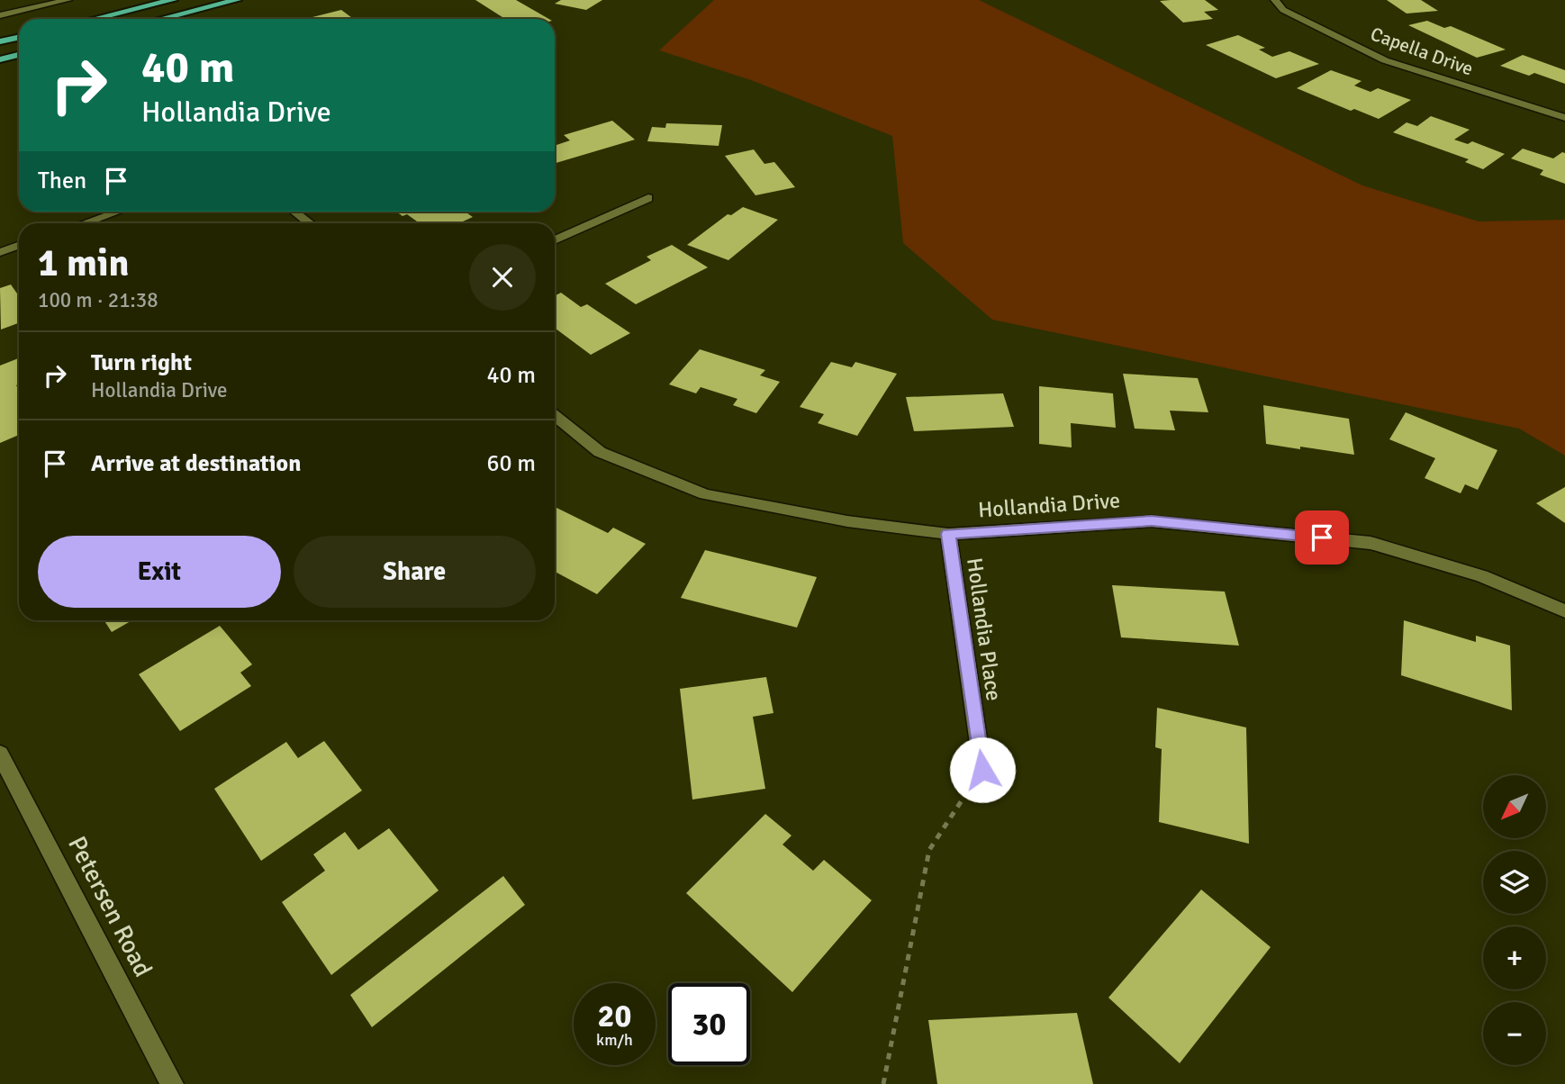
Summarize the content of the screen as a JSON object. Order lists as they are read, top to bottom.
{
  "streets": {
    "street": [
      "Capella Drive",
      "Hollandia Drive",
      "Hollandia Place",
      "Petersen Road"
    ]
  },
  "crossings": [
    ["Hollandia Drive", "Hollandia Place"]
  ],
  "north": "bottom left",
  "page": {
    "turn": ["40 m", "Hollandia Drive"],
    "then": "Then",
    "heading": ["1 min", "100 m · 21:38"],
    "list": [
      {
        "name": "Turn right",
        "note": "Hollandia Drive",
        "value": "40 m"
      },
      {
        "name": "Arrive at destination",
        "value": "60 m"
      }
    ],
    "buttons": ["Exit", "Share"],
    "map_buttons": ["+", "−"],
    "speed": "20 km/h",
    "limit": "30"
  }
}
